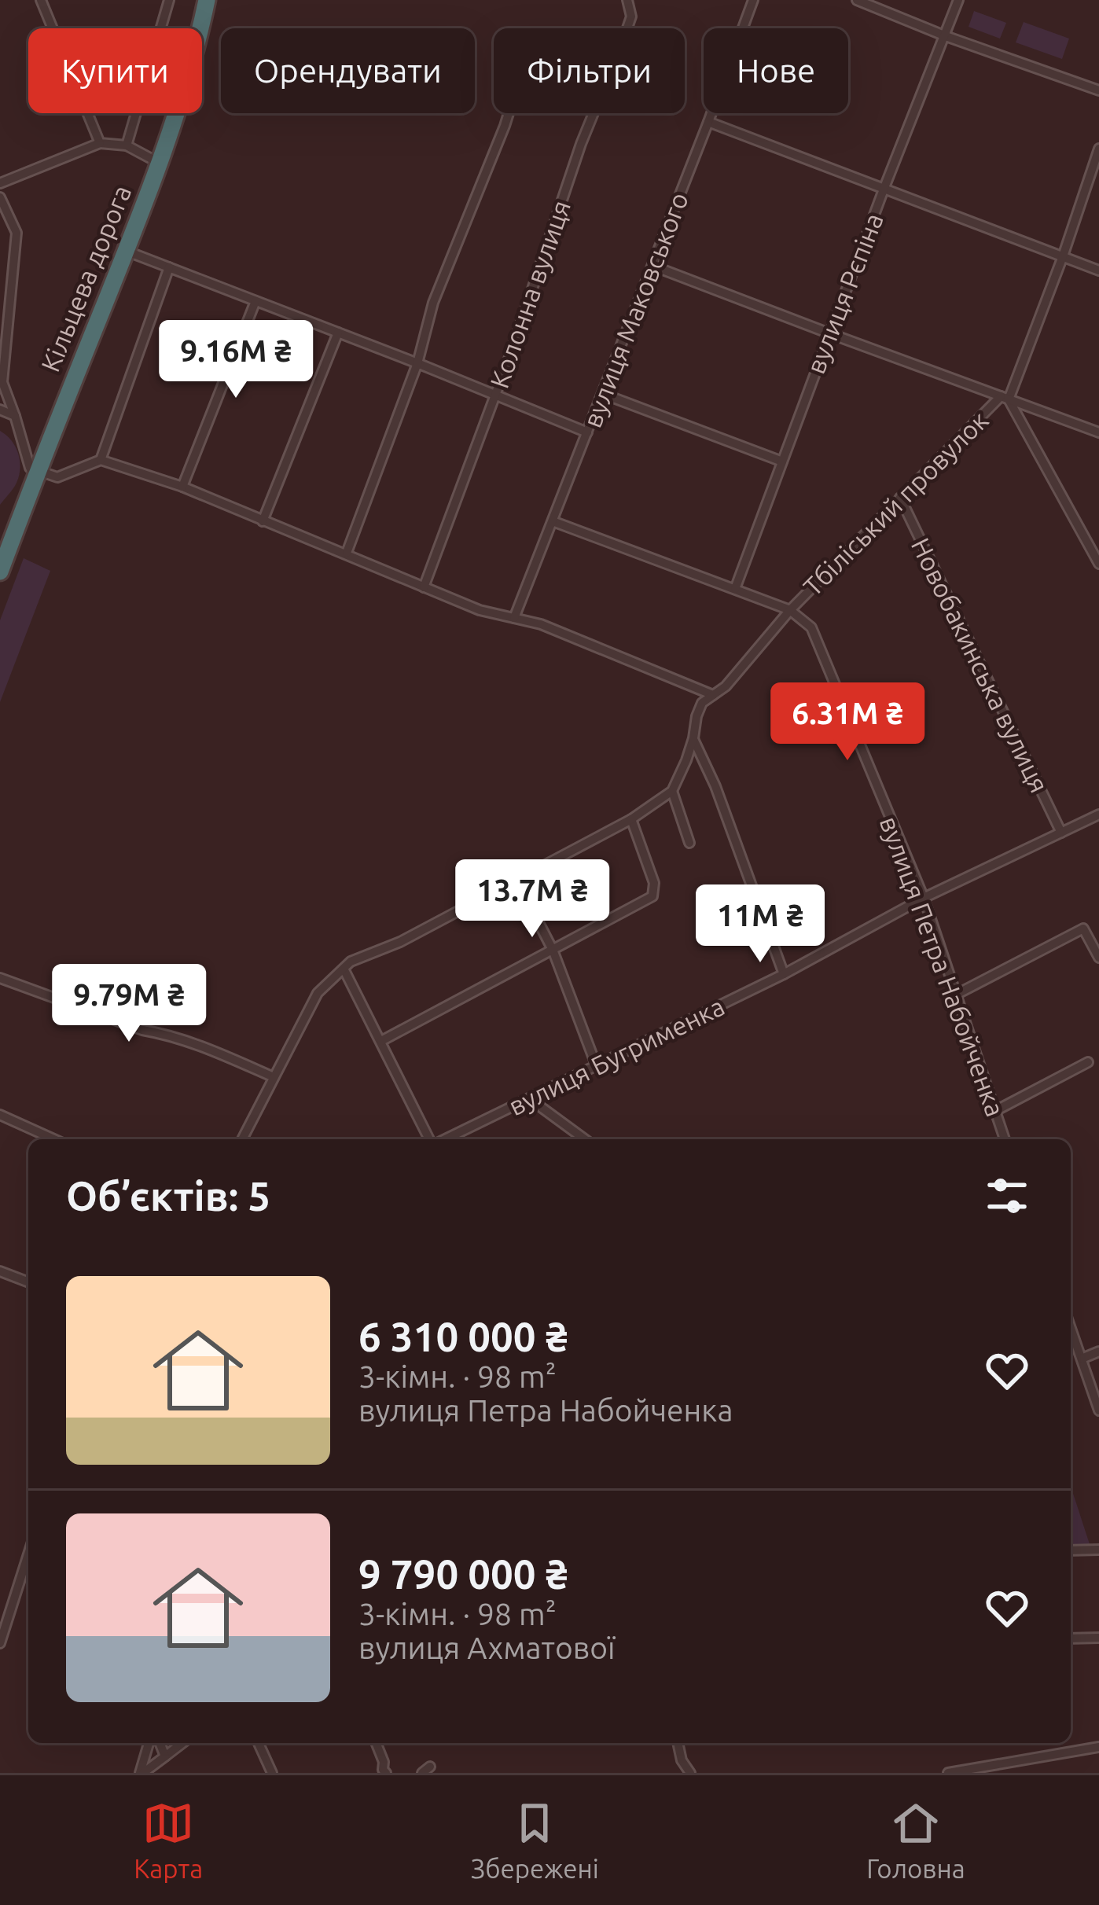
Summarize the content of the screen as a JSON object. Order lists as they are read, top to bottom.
{
  "streets": {
    "highway": ["Кільцева дорога"],
    "street": [
      "вулиця Рєпіна",
      "Колонна вулиця",
      "вулиця Маковського",
      "Тбіліський провулок",
      "Новобакинська вулиця",
      "вулиця Петра Набойченка",
      "вулиця Бугрименка"
    ]
  },
  "crossings": [
    ["вулиця Рєпіна", "вулиця Петра Набойченка"],
    ["вулиця Маковського", "вулиця Петра Набойченка"],
    ["Тбіліський провулок", "Новобакинська вулиця"],
    ["Тбіліський провулок", "вулиця Петра Набойченка"],
    ["Новобакинська вулиця", "вулиця Бугрименка"],
    ["вулиця Петра Набойченка", "вулиця Бугрименка"]
  ],
  "page": {
    "chip": [
      "Купити",
      "Орендувати",
      "Фільтри",
      "Нове"
    ],
    "price": [
      "9.16M ₴",
      "6.31M ₴",
      "13.7M ₴",
      "11M ₴",
      "9.79M ₴"
    ],
    "heading": "Об’єктів: 5",
    "list": [
      {
        "name": "6 310 000 ₴",
        "note": "3-кімн. · 98 m² · вулиця Петра Набойченка"
      },
      {
        "name": "9 790 000 ₴",
        "note": "3-кімн. · 98 m² · вулиця Ахматової"
      }
    ],
    "tabs": ["Карта", "Збережені", "Головна"]
  }
}
